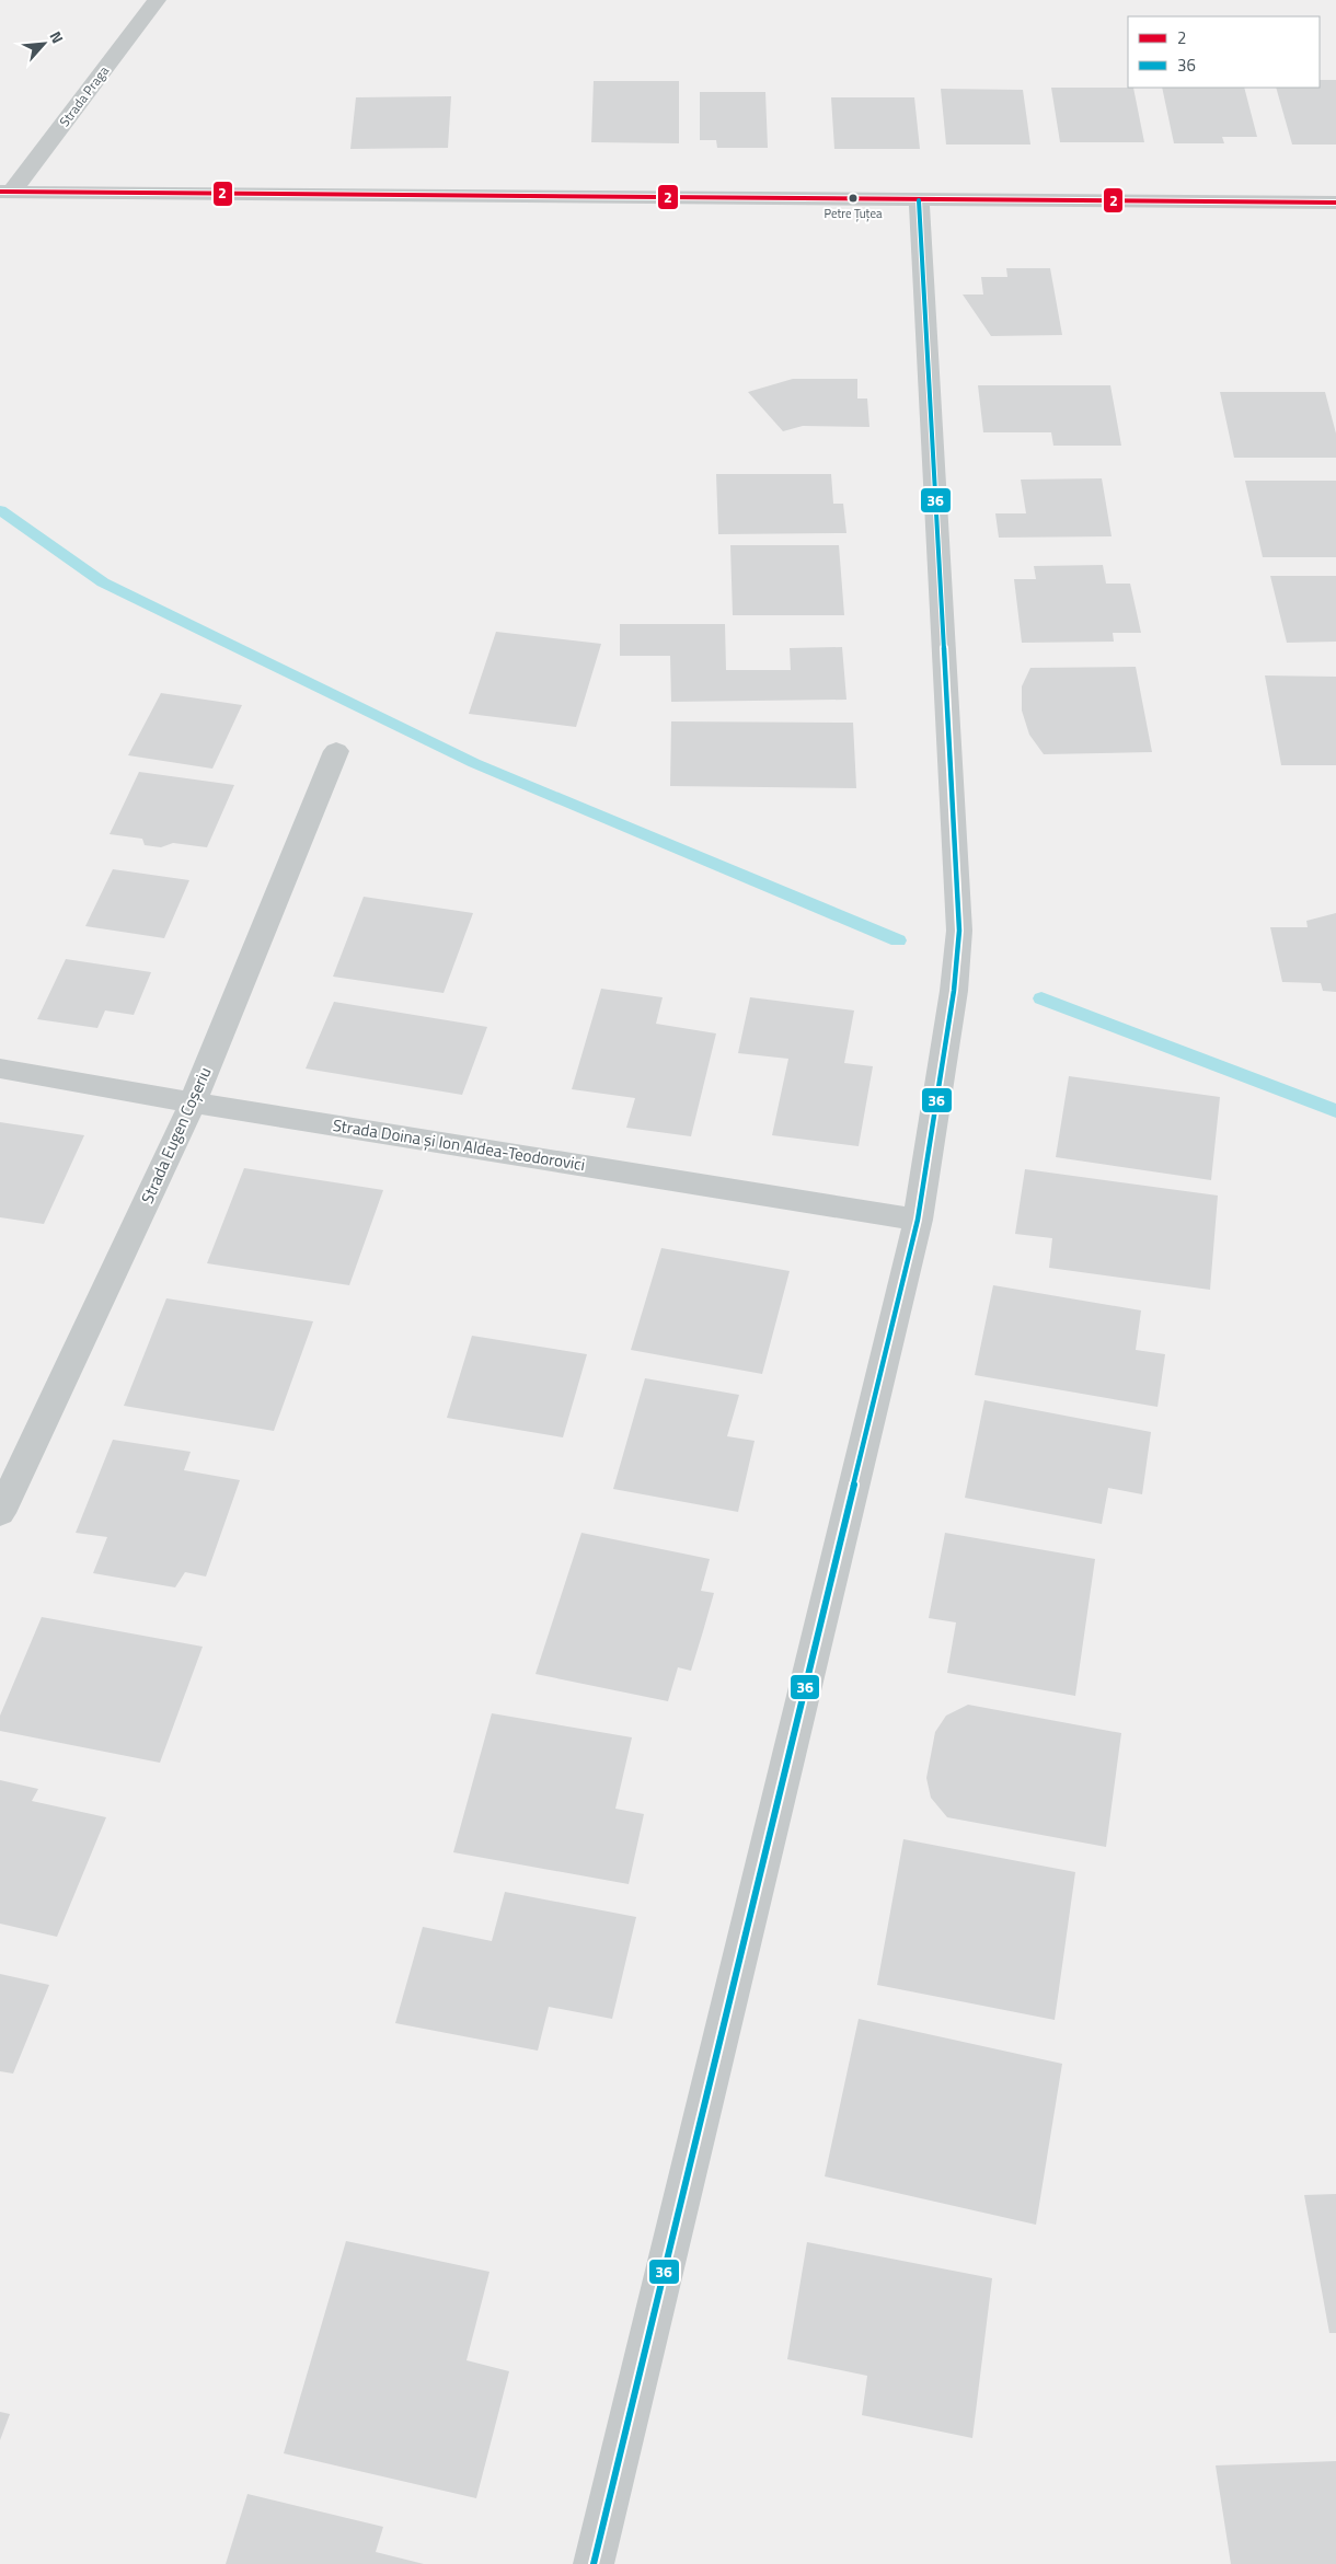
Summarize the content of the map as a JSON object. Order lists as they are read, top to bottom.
{
  "streets": {
    "street": ["Strada Praga", "Strada Eugen Coșeriu", "Strada Doina și Ion Aldea-Teodorovici"]
  },
  "crossings": [
    ["Strada Eugen Coșeriu", "Strada Doina și Ion Aldea-Teodorovici"]
  ],
  "places": ["Petre Țuțea"],
  "lines": ["transit line 2", "transit line 36"],
  "legend": ["2", "36"],
  "north": "top right"
}
